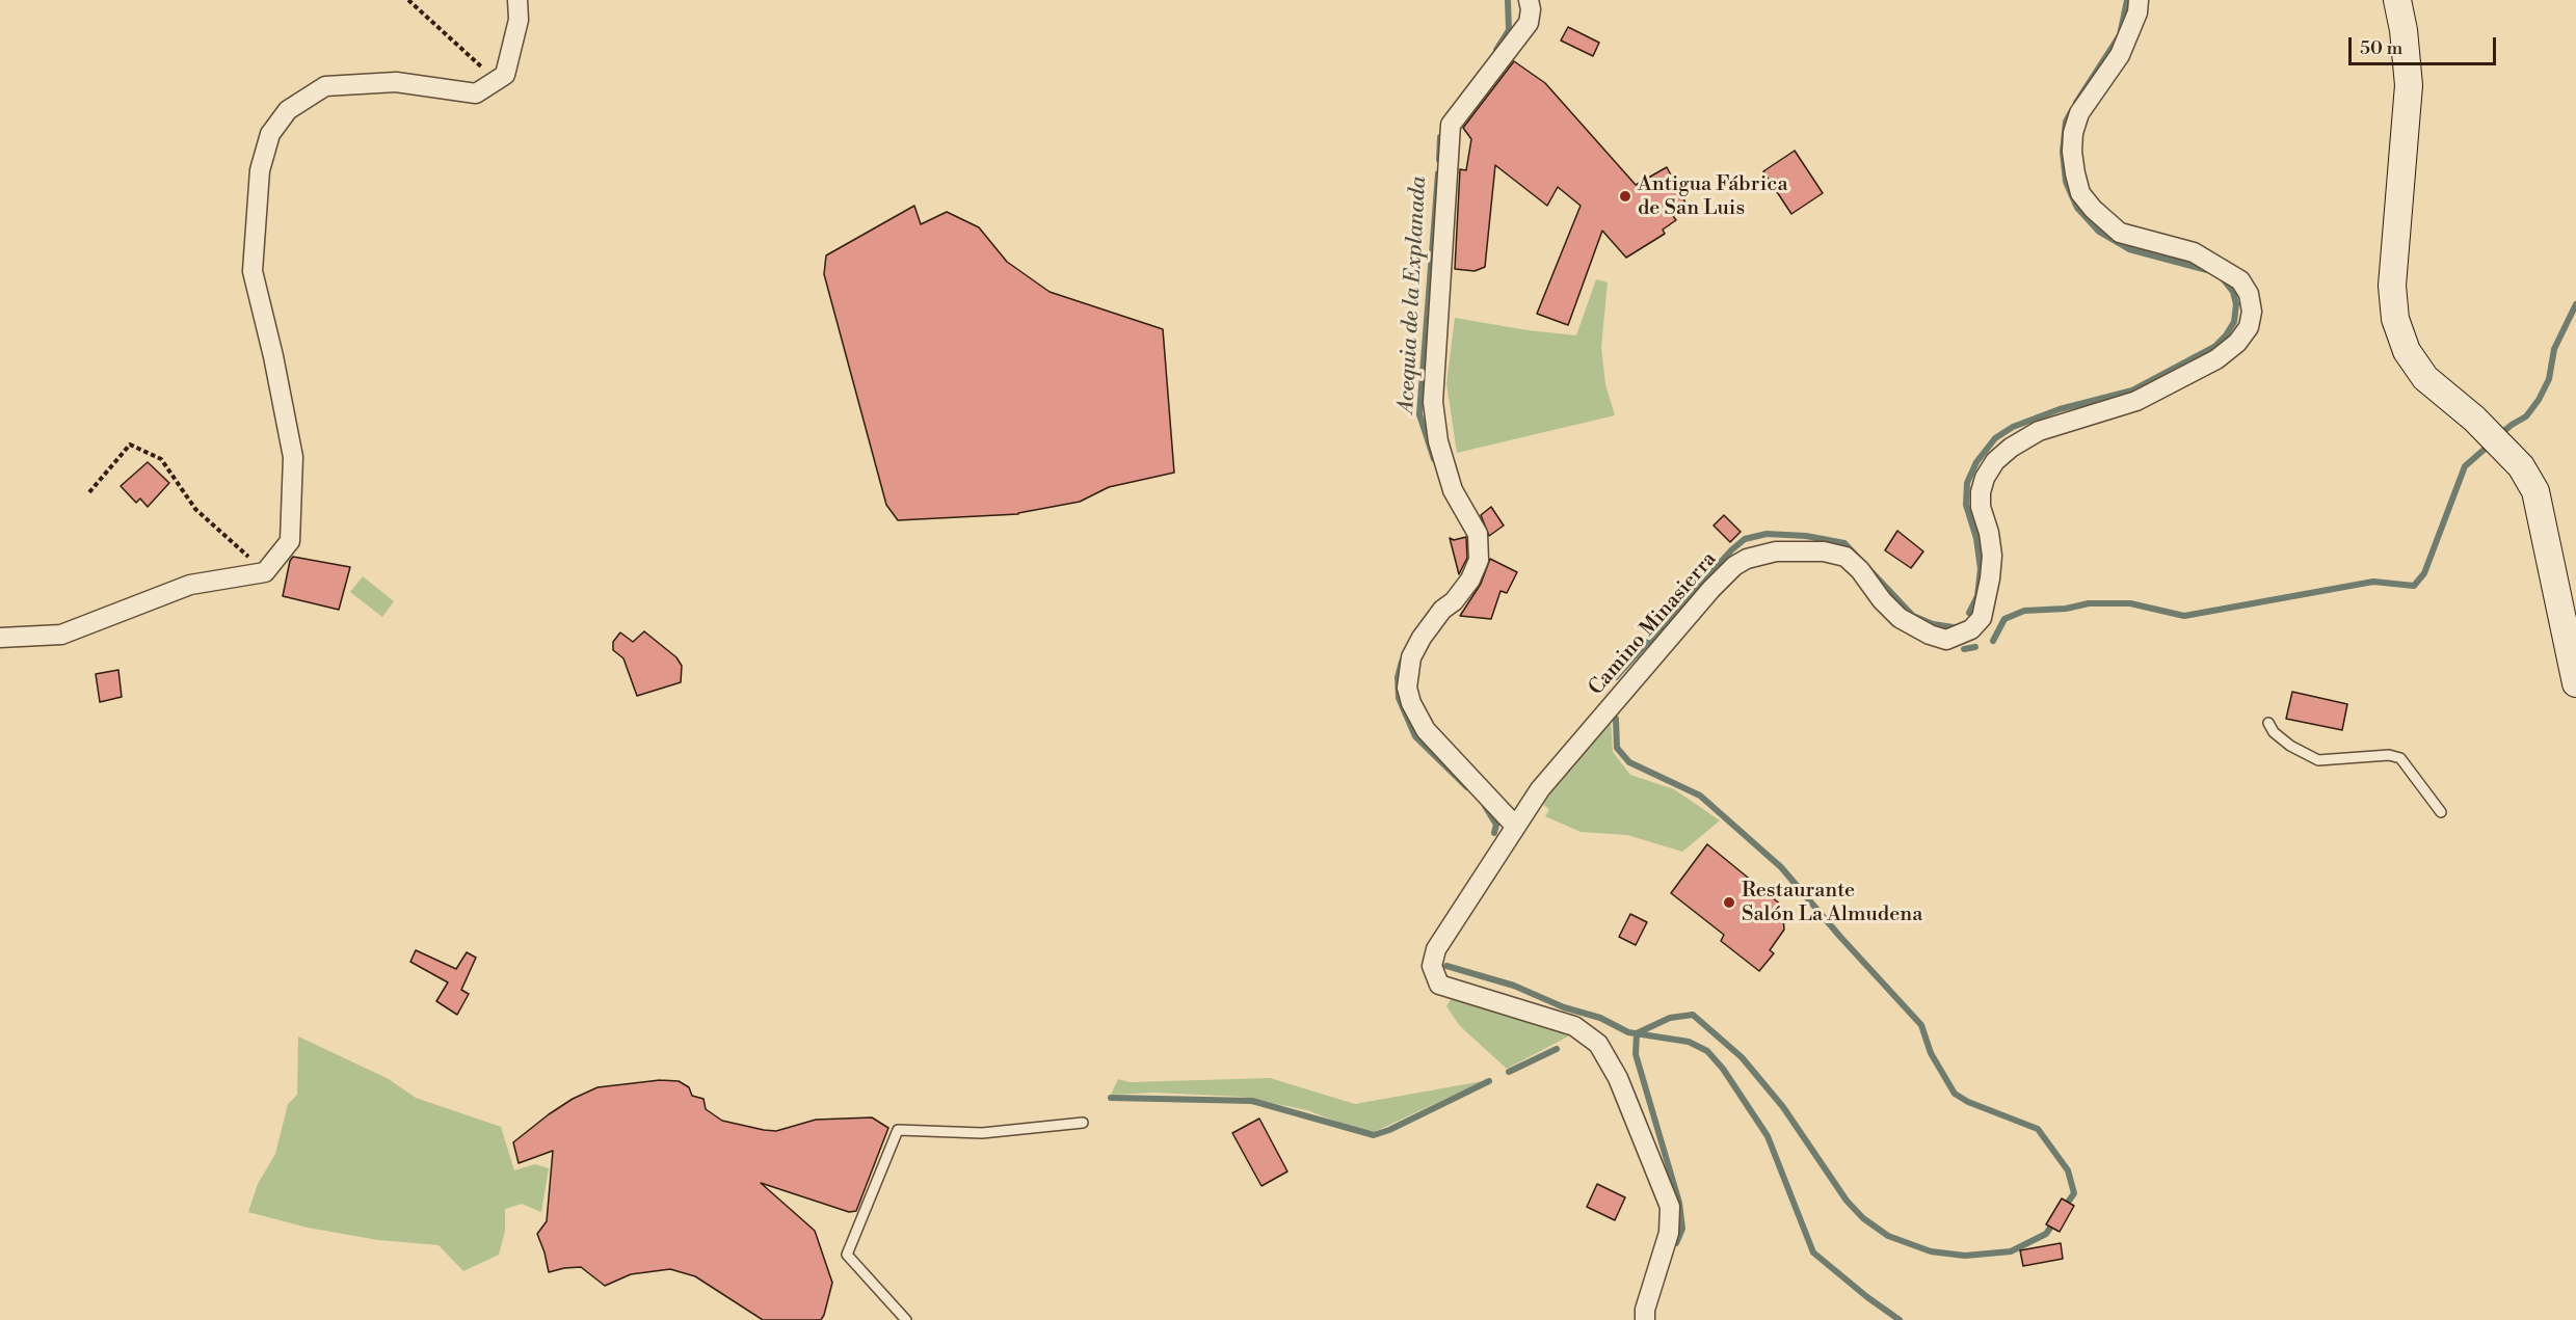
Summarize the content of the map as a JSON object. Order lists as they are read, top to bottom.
{
  "streets": {
    "street": ["Camino Minasierra"]
  },
  "water": ["Acequia de la Explanada"],
  "places": ["Antigua Fábrica de San Luis", "Restaurante Salón La Almudena"],
  "scale_bar": "50 m"
}
